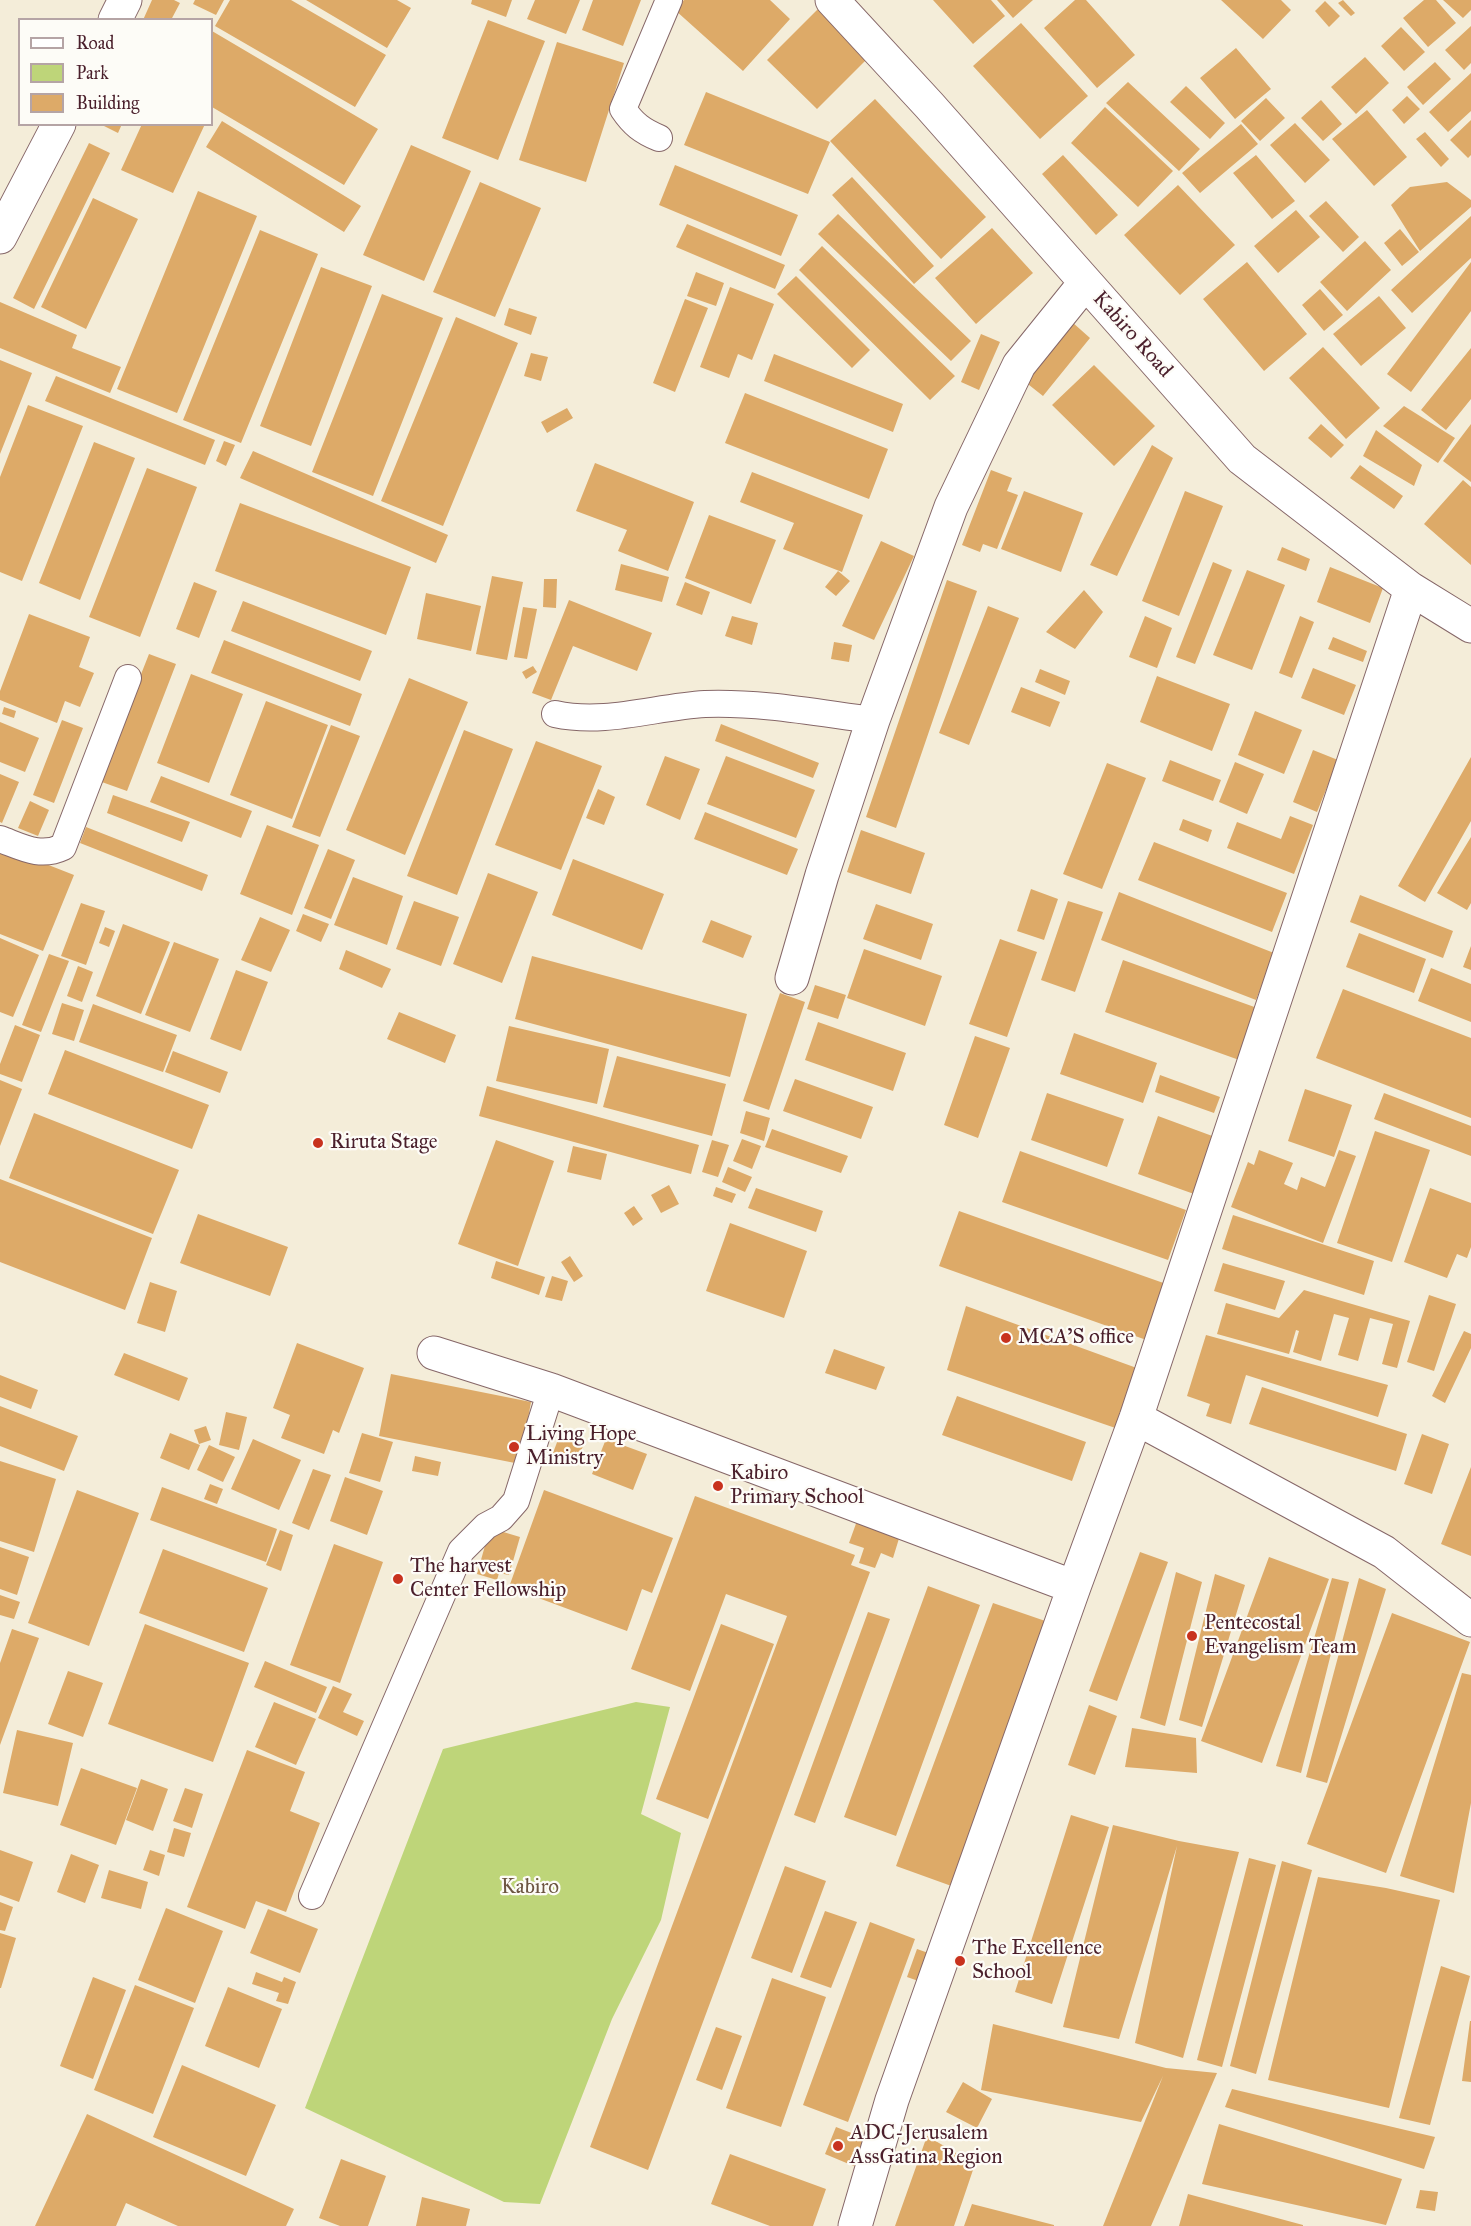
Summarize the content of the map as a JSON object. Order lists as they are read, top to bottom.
{
  "streets": {
    "street": ["Kabiro Road"]
  },
  "parks": ["Kabiro"],
  "places": [
    "Riruta Stage",
    "MCA'S office",
    "Living Hope Ministry",
    "Kabiro Primary School",
    "The harvest Center Fellowship",
    "Pentecostal Evangelism Team",
    "The Excellence School",
    "ADC-Jerusalem AssGatina Region"
  ],
  "legend": ["Road", "Park", "Building"]
}
